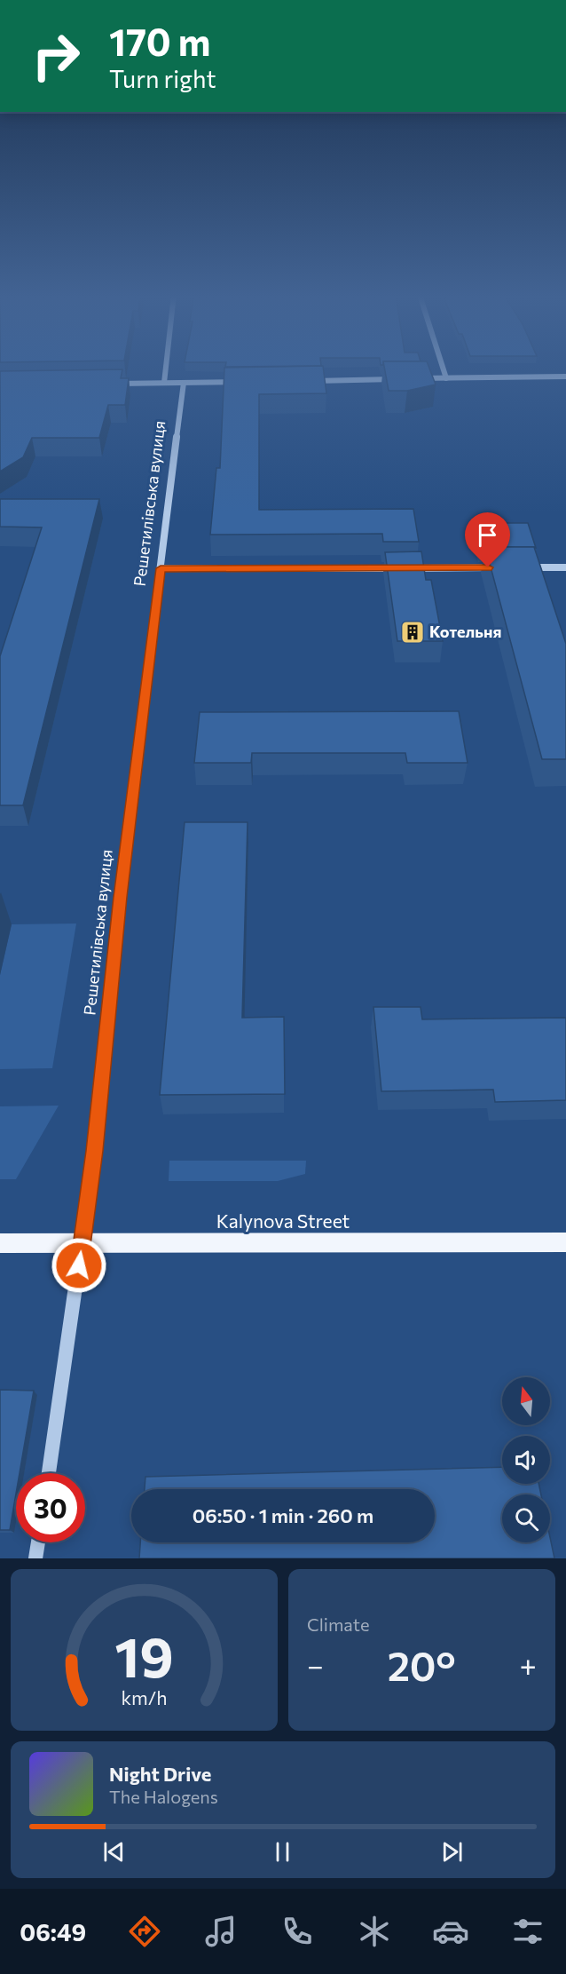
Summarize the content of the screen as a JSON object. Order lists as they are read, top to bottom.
{
  "streets": {
    "main road": ["Kalynova Street"],
    "street": ["Решетилівська вулиця"]
  },
  "crossings": [
    ["Решетилівська вулиця", "Kalynova Street"]
  ],
  "places": {
    "building": ["Котельня"]
  },
  "north": "top",
  "page": {
    "turn": ["170 m", "Turn right"],
    "limit": "30",
    "trip": "06:50 · 1 min · 260 m",
    "tile": "Climate",
    "heat": ["−", "20°", "+"],
    "song": ["Night Drive", "The Halogens"],
    "tabs": "06:49",
    "gauge": ["19", "km/h"]
  }
}
